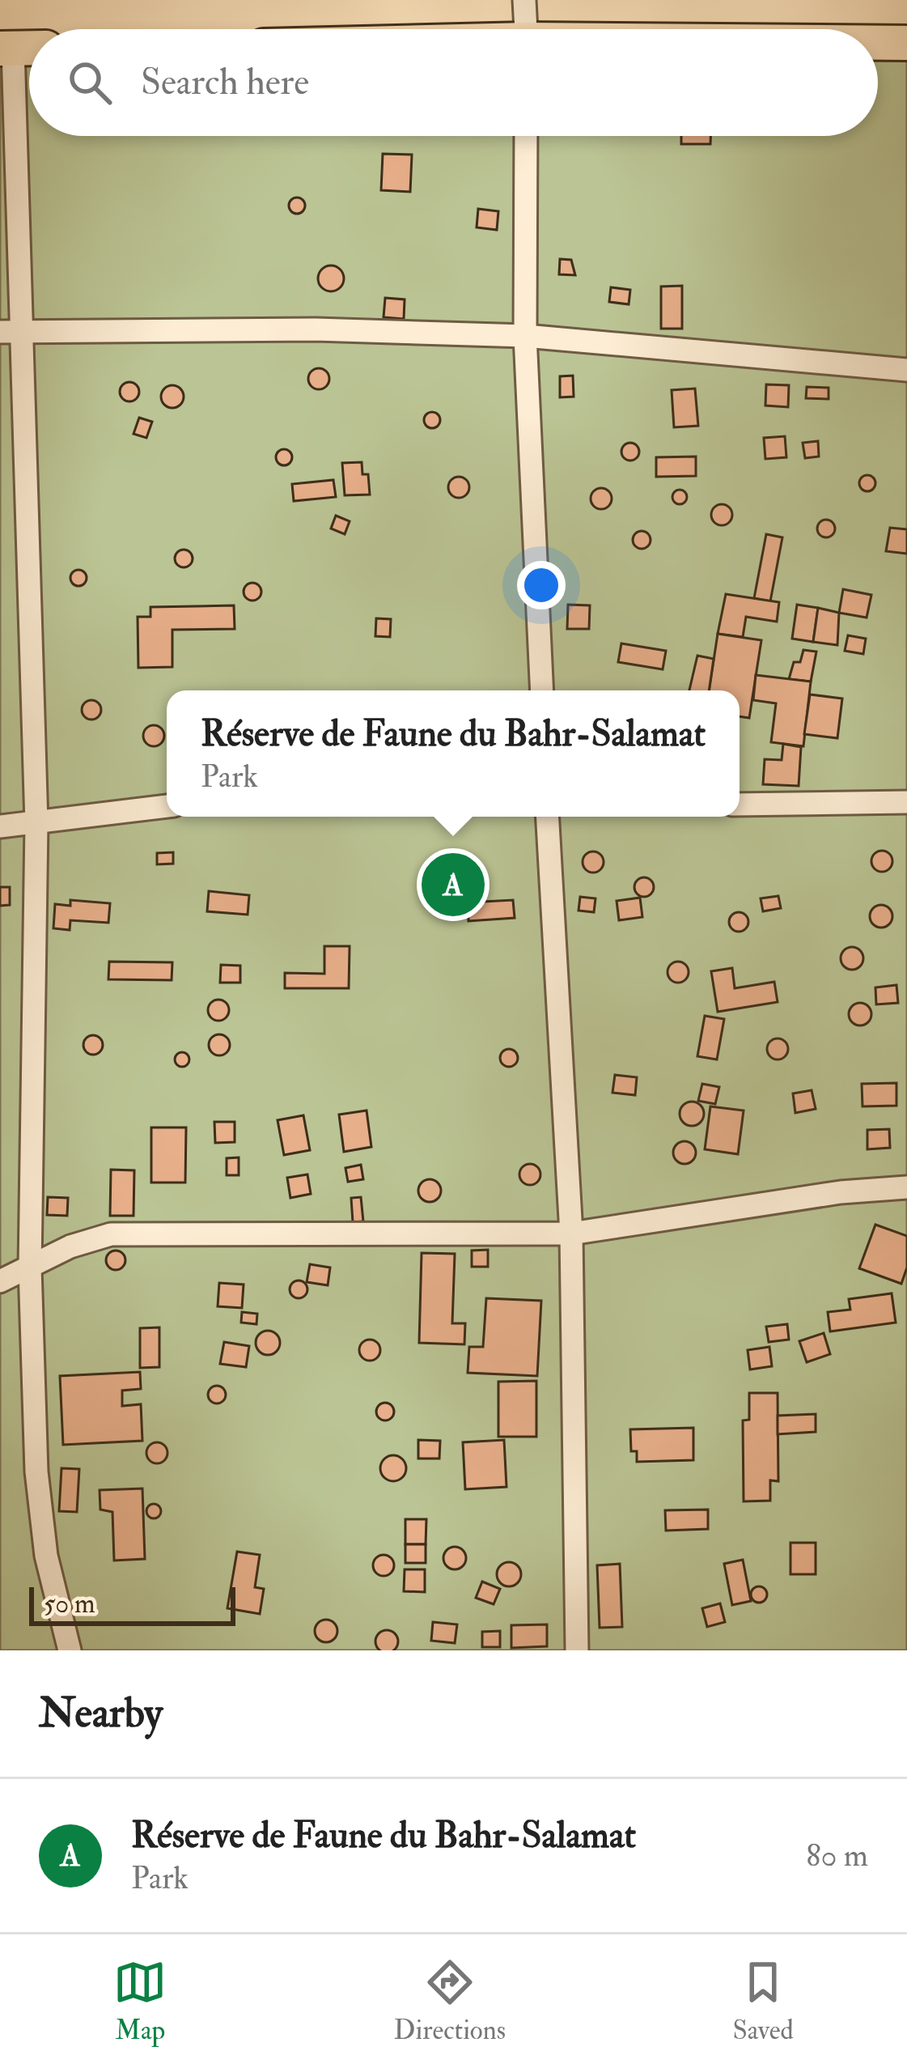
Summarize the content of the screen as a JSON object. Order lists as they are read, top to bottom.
{
  "scale_bar": "50 m",
  "page": {
    "search": "Search here",
    "popup": ["Réserve de Faune du Bahr-Salamat", "Park"],
    "pins": "A",
    "scale": "50 m",
    "heading": "Nearby",
    "list": [
      {
        "mark": "A",
        "name": "Réserve de Faune du Bahr-Salamat",
        "note": "Park",
        "value": "80 m"
      }
    ],
    "nav": ["Map", "Directions", "Saved"]
  }
}
